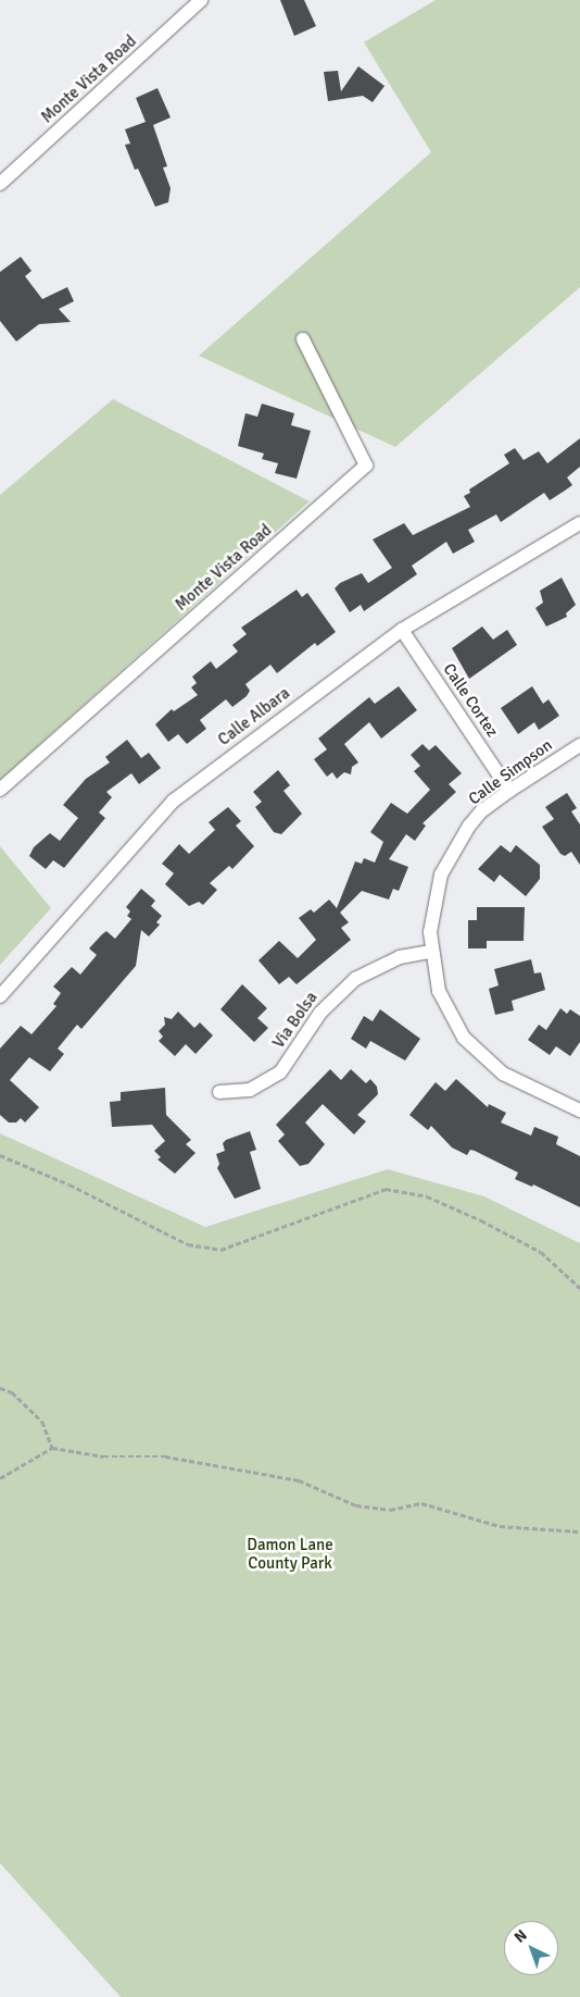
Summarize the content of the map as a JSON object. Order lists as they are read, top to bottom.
{
  "streets": {
    "street": [
      "Monte Vista Road",
      "Calle Cortez",
      "Calle Albara",
      "Calle Simpson",
      "Via Bolsa"
    ]
  },
  "crossings": [
    ["Calle Cortez", "Calle Albara"],
    ["Calle Cortez", "Calle Simpson"],
    ["Calle Simpson", "Via Bolsa"]
  ],
  "parks": ["Damon Lane County Park"],
  "north": "top left"
}
